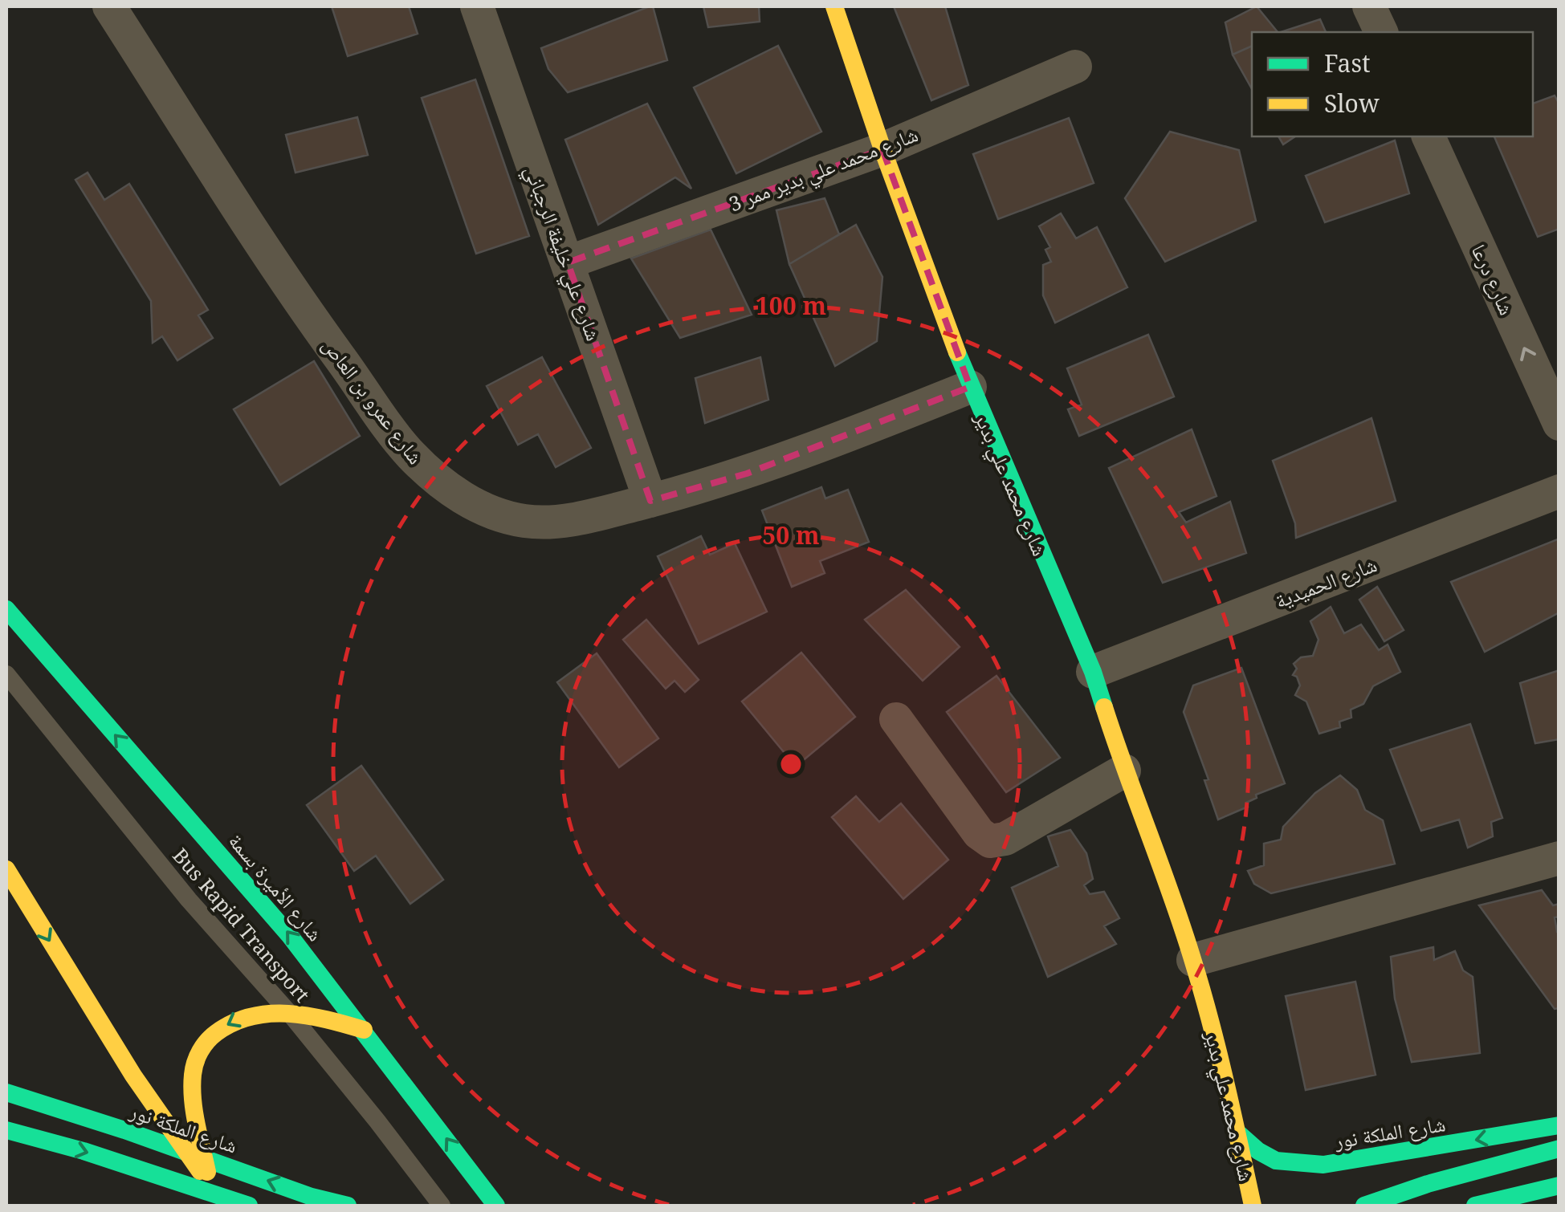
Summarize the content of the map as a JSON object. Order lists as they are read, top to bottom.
{
  "streets": {
    "main road": ["شارع محمد علي بدير", "شارع الأميرة بسمة", "شارع الملكة نور"],
    "street": [
      "شارع محمد علي بدير ممر 3",
      "شارع علي خليفة الرجباني",
      "شارع درعا",
      "شارع عمرو بن العاص",
      "شارع الحميدية"
    ],
    "lane": ["Bus Rapid Transport"]
  },
  "crossings": [
    ["شارع محمد علي بدير ممر 3", "شارع علي خليفة الرجباني"],
    ["شارع محمد علي بدير ممر 3", "شارع محمد علي بدير"],
    ["شارع علي خليفة الرجباني", "شارع عمرو بن العاص"],
    ["شارع عمرو بن العاص", "شارع محمد علي بدير"],
    ["شارع محمد علي بدير", "شارع الحميدية"],
    ["شارع محمد علي بدير", "شارع الملكة نور"]
  ],
  "one_way": ["شارع درعا", "شارع الأميرة بسمة"],
  "legend": ["Fast", "Slow"],
  "rings": ["100 m", "50 m"]
}
